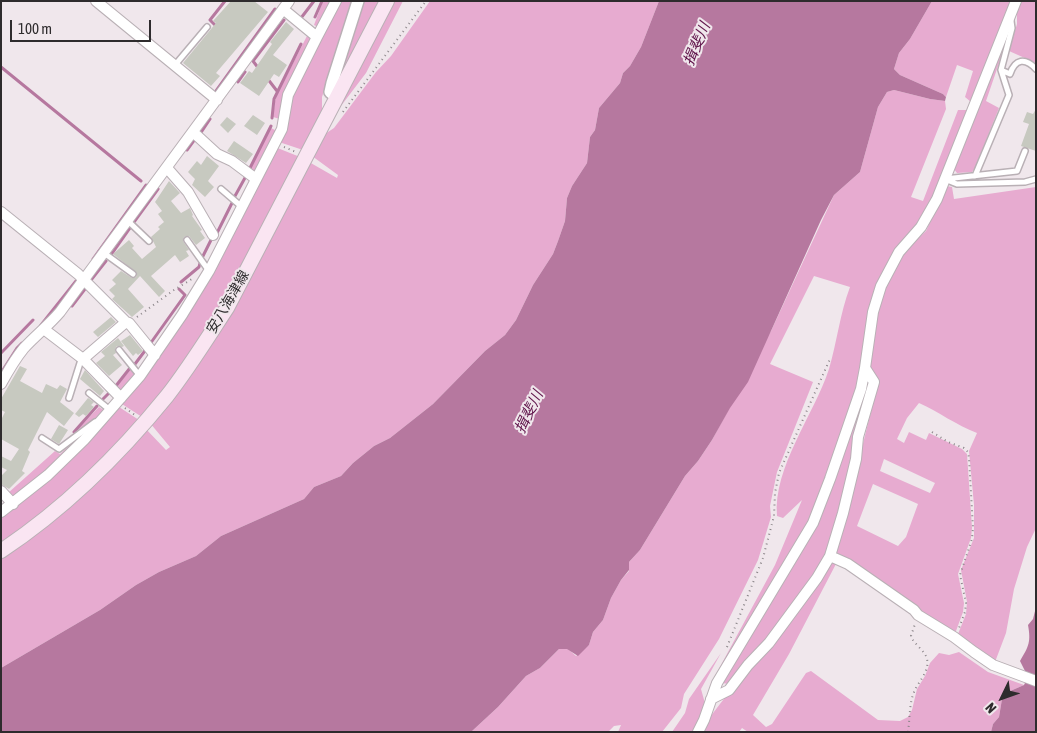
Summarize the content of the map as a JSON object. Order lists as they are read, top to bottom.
{
  "streets": {
    "main road": ["安八海津線"]
  },
  "water": ["揖斐川"],
  "scale_bar": "100 m",
  "north": "bottom left"
}
